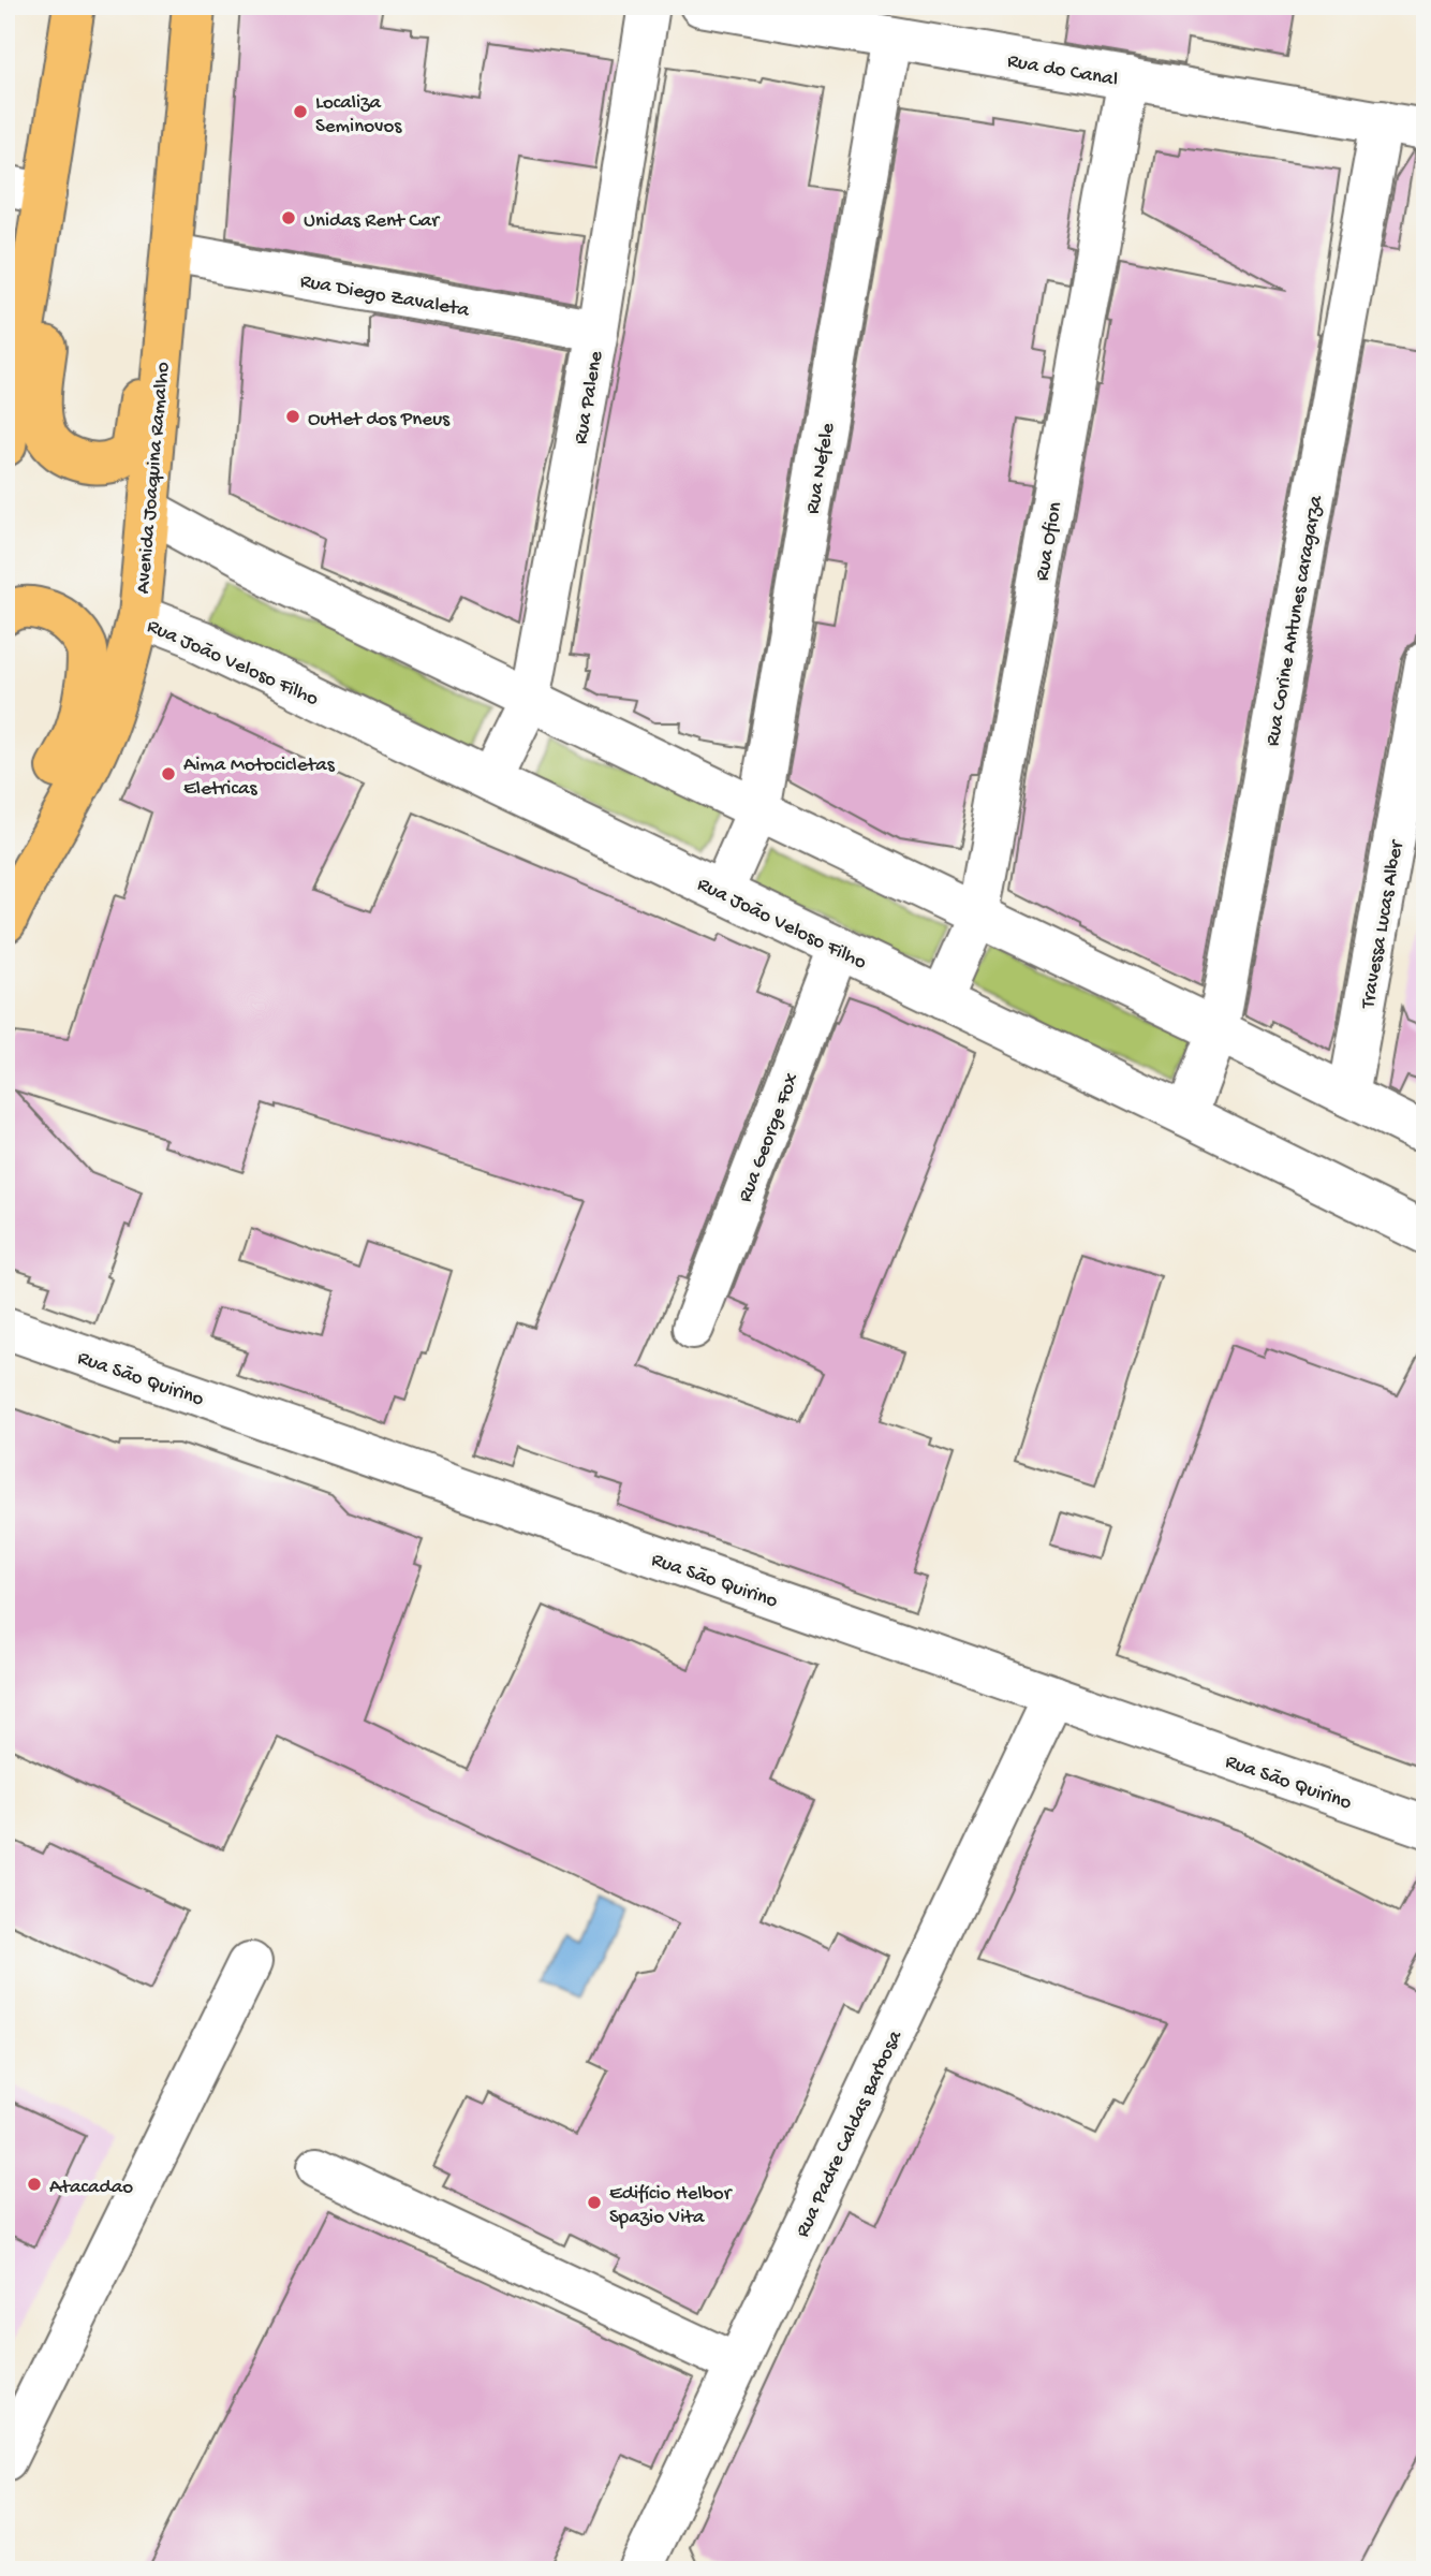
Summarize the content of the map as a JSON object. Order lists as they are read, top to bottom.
{
  "streets": {
    "main road": ["Avenida Joaquina Ramalho"],
    "street": [
      "Rua do Canal",
      "Rua Diego Zavaleta",
      "Rua Palene",
      "Rua Nefele",
      "Rua Ofion",
      "Rua Corine Antunes caragarza",
      "Rua João Veloso Filho",
      "Travessa Lucas Alber",
      "Rua George Fox",
      "Rua São Quirino",
      "Rua Padre Caldas Barbosa"
    ]
  },
  "crossings": [
    ["Rua do Canal", "Rua Nefele"],
    ["Rua do Canal", "Rua Ofion"],
    ["Rua do Canal", "Rua Corine Antunes caragarza"],
    ["Rua Diego Zavaleta", "Rua Palene"],
    ["Rua Diego Zavaleta", "Avenida Joaquina Ramalho"],
    ["Rua Palene", "Rua João Veloso Filho"],
    ["Rua Nefele", "Rua João Veloso Filho"],
    ["Avenida Joaquina Ramalho", "Rua João Veloso Filho"],
    ["Rua Ofion", "Rua João Veloso Filho"],
    ["Rua Corine Antunes caragarza", "Rua João Veloso Filho"],
    ["Rua João Veloso Filho", "Rua George Fox"],
    ["Rua São Quirino", "Rua Padre Caldas Barbosa"]
  ],
  "places": [
    "Localiza Seminovos",
    "Unidas Rent Car",
    "Outlet dos Pneus",
    "Aima Motocicletas Eletricas",
    "Atacadao",
    "Edifício Helbor Spazio Vita"
  ]
}
